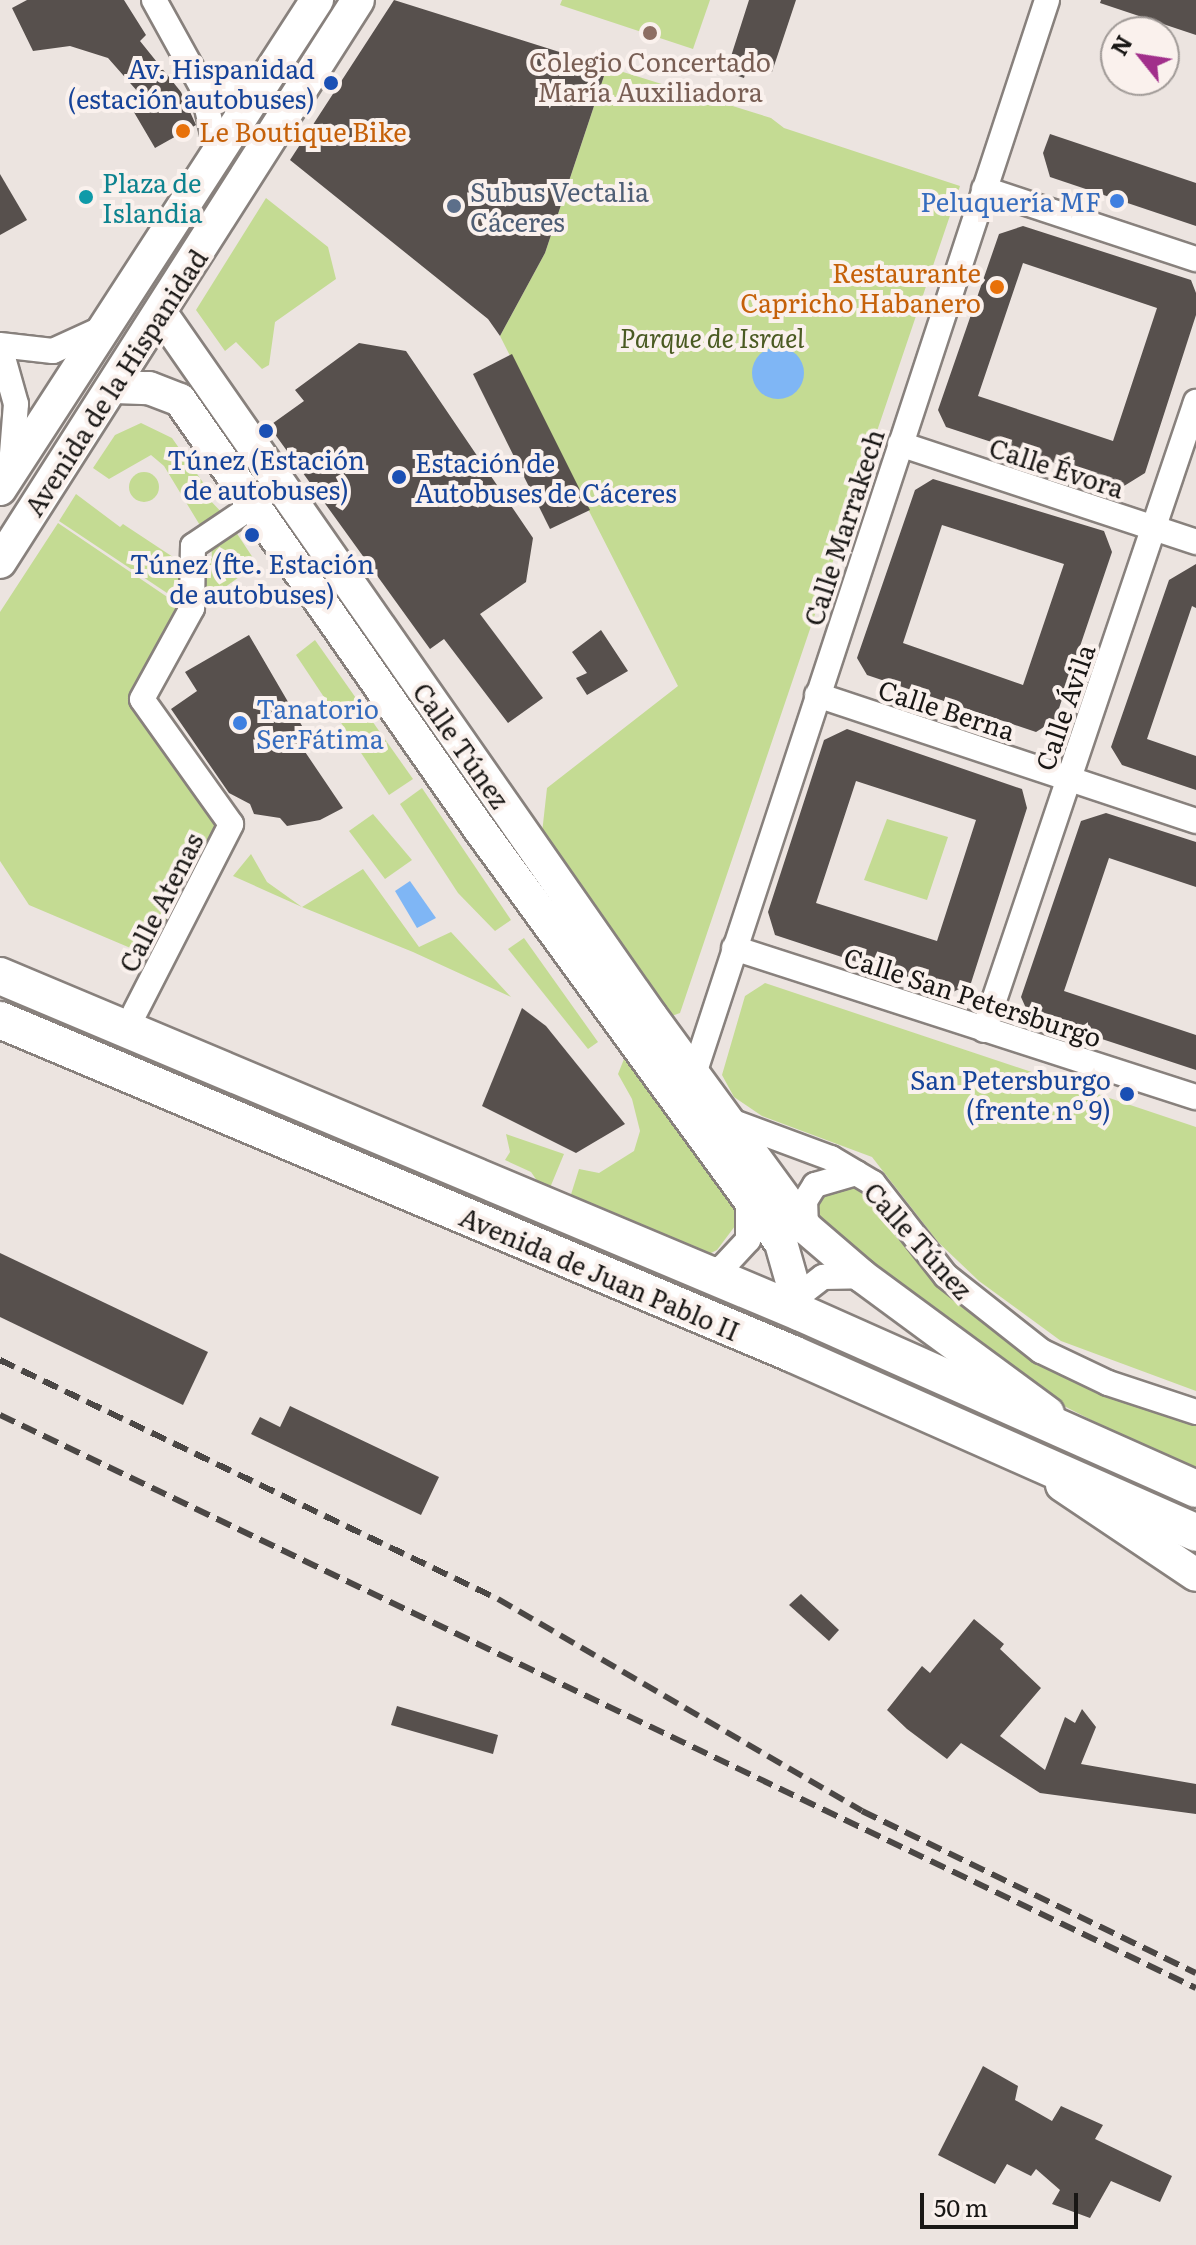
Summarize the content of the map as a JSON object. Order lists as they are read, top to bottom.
{
  "streets": {
    "highway": ["Avenida de Juan Pablo II"],
    "main road": ["Avenida de la Hispanidad", "Calle Túnez"],
    "street": [
      "Calle Évora",
      "Calle Marrakech",
      "Calle Ávila",
      "Calle Berna",
      "Calle Atenas",
      "Calle San Petersburgo"
    ]
  },
  "crossings": [
    ["Avenida de la Hispanidad", "Calle Túnez"],
    ["Calle Évora", "Calle Marrakech"],
    ["Calle Évora", "Calle Ávila"],
    ["Calle Marrakech", "Calle Berna"],
    ["Calle Marrakech", "Calle Túnez"],
    ["Calle Marrakech", "Calle San Petersburgo"],
    ["Calle Ávila", "Calle Berna"],
    ["Calle Ávila", "Calle San Petersburgo"],
    ["Calle Túnez", "Calle Atenas"],
    ["Calle Túnez", "Avenida de Juan Pablo II"]
  ],
  "parks": ["Parque de Israel"],
  "places": [
    "Colegio Concertado María Auxiliadora",
    "Av. Hispanidad (estación autobuses)",
    "Le Boutique Bike",
    "Plaza de Islandia",
    "Peluquería MF",
    "Subus Vectalia Cáceres",
    "Restaurante Capricho Habanero",
    "Túnez (Estación de autobuses)",
    "Estación de Autobuses de Cáceres",
    "Túnez (fte. Estación de autobuses)",
    "Tanatorio SerFátima",
    "San Petersburgo (frente nº 9)"
  ],
  "scale_bar": "50 m",
  "north": "top left"
}
